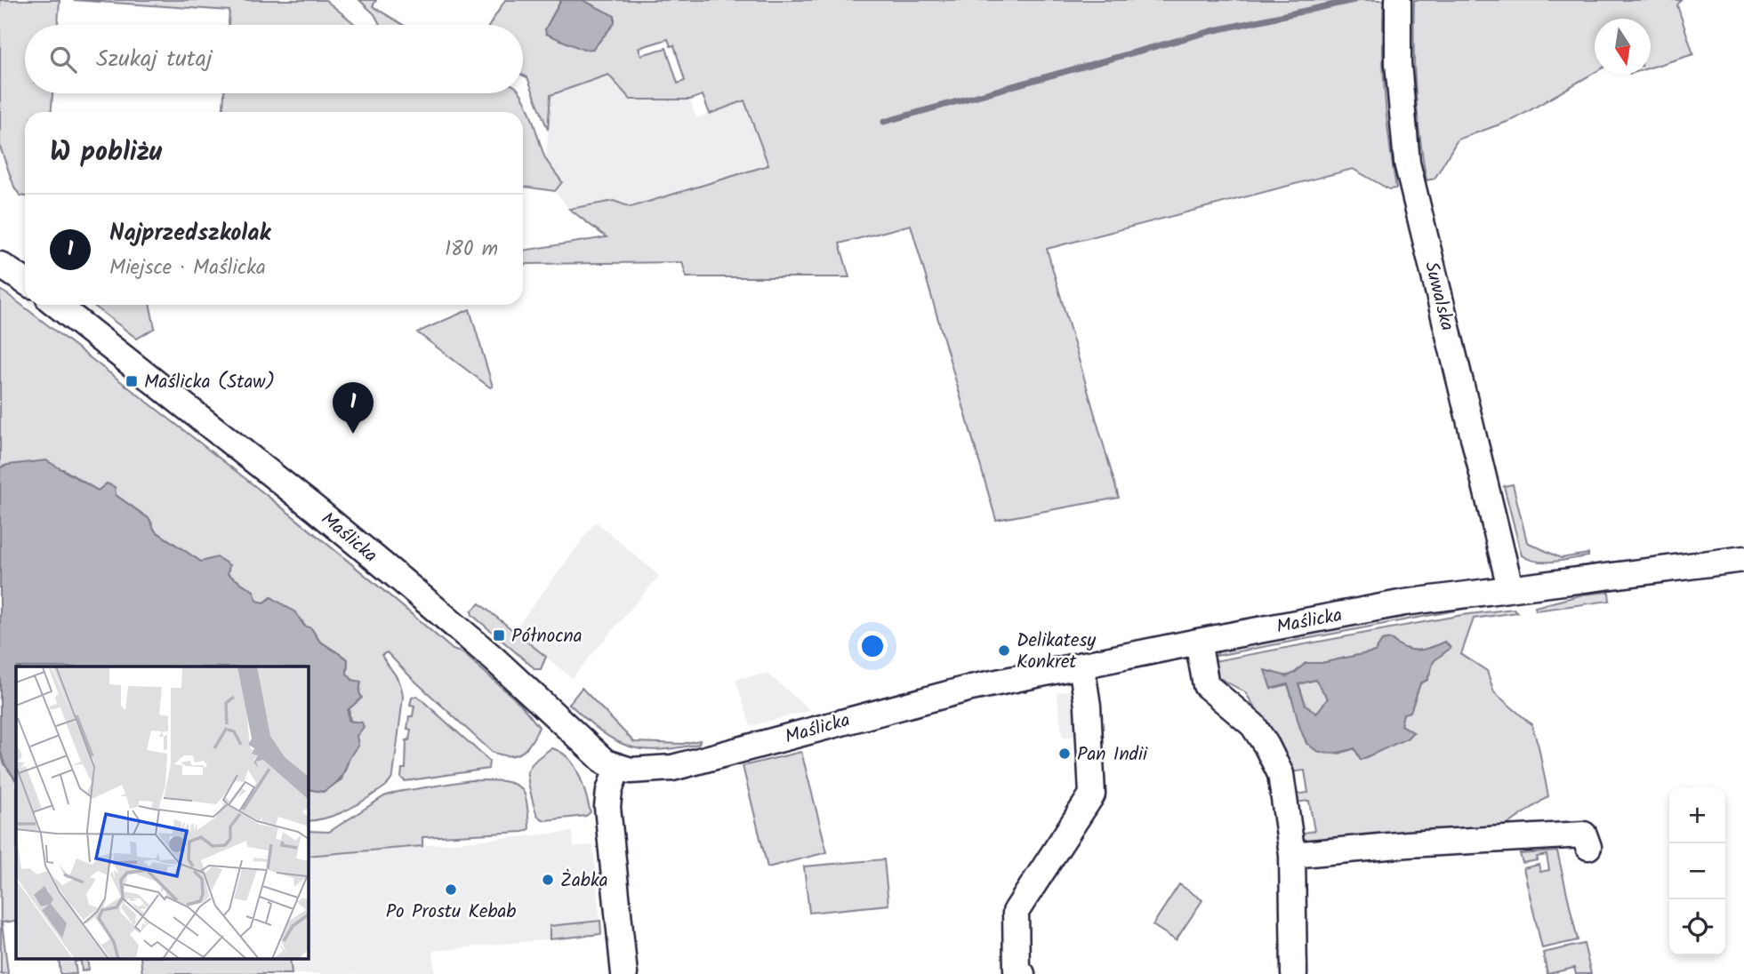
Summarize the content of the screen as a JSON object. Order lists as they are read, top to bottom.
{
  "streets": {
    "street": ["Suwalska", "Maślicka"]
  },
  "crossings": [
    ["Suwalska", "Maślicka"]
  ],
  "places": {
    "transit": ["Maślicka (Staw)", "Północna"],
    "other": [
      "Delikatesy Konkret",
      "Pan Indii",
      "Żabka",
      "Po Prostu Kebab"
    ]
  },
  "north": "bottom",
  "page": {
    "search": "Szukaj tutaj",
    "heading": "W pobliżu",
    "list": [
      {
        "mark": "1",
        "name": "Najprzedszkolak",
        "note": "Miejsce · Maślicka",
        "value": "180 m"
      }
    ],
    "pins": "1",
    "map_buttons": ["+", "−"]
  }
}
